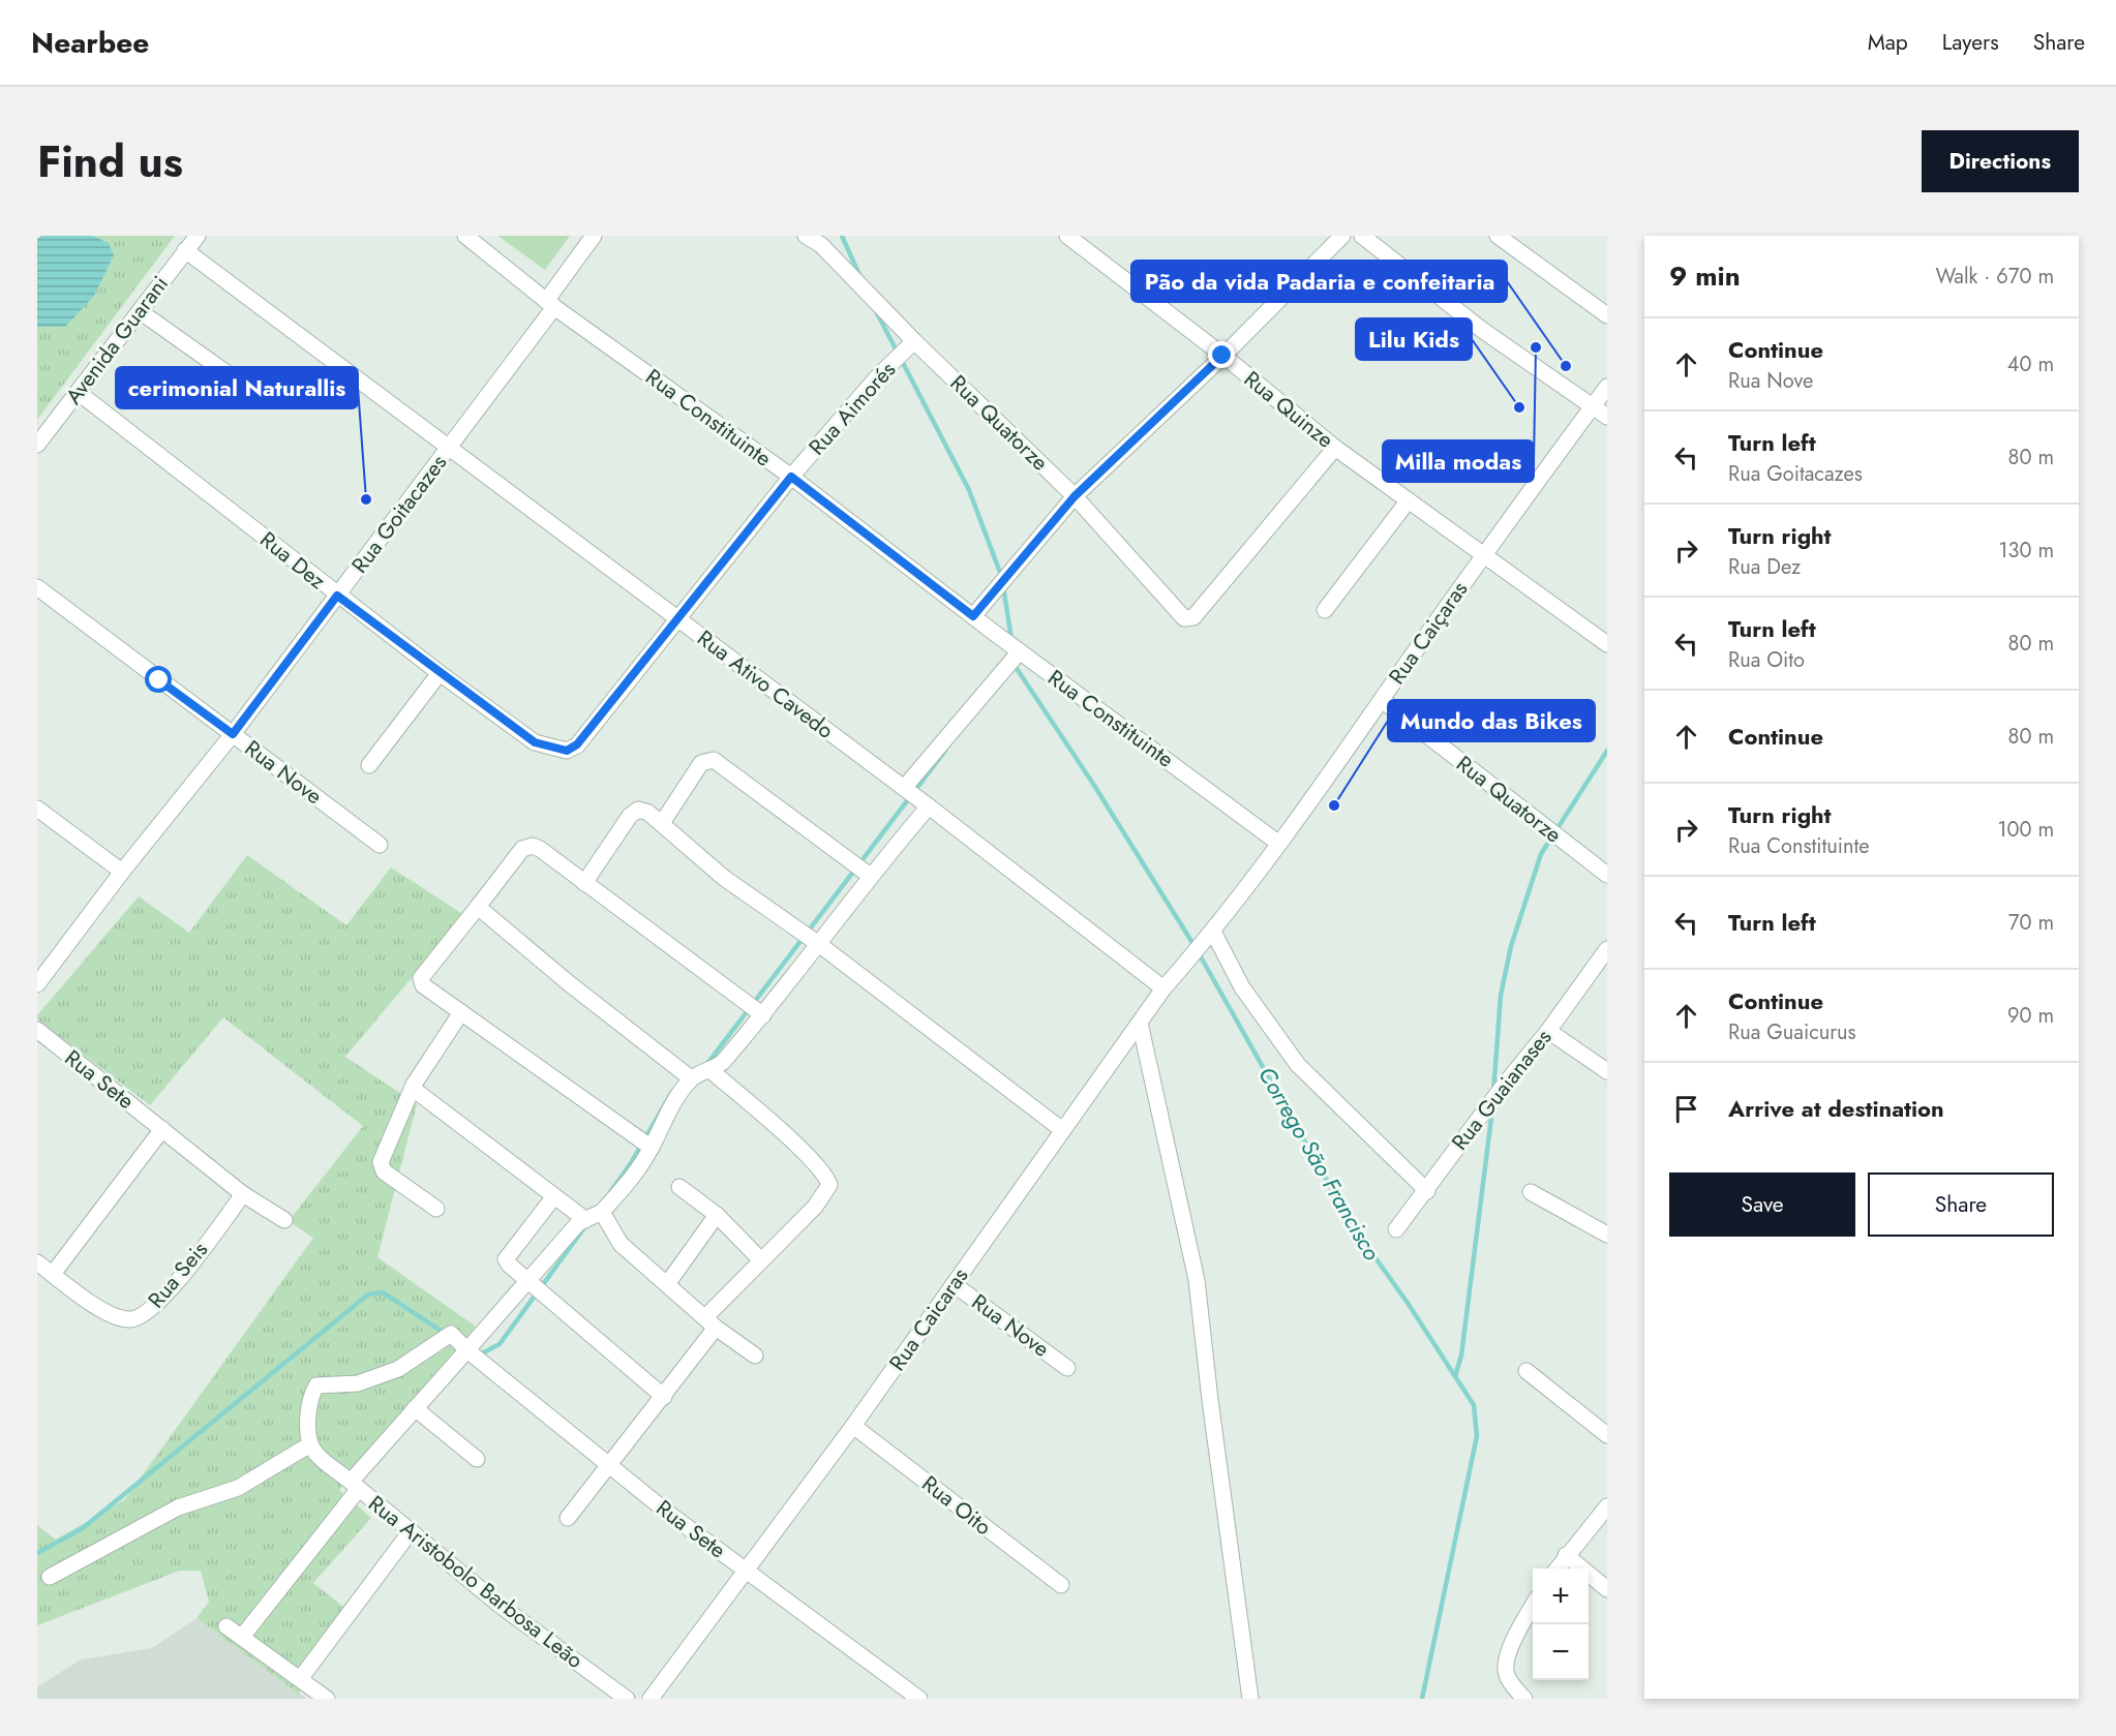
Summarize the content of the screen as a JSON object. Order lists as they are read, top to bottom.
{
  "streets": {
    "street": [
      "Avenida Guarani",
      "Rua Aimorés",
      "Rua Quinze",
      "Rua Constituinte",
      "Rua Quatorze",
      "Rua Goitacazes",
      "Rua Dez",
      "Rua Caiçaras",
      "Rua Ativo Cavedo",
      "Rua Nove",
      "Rua Sete",
      "Rua Guaianases",
      "Rua Seis",
      "Rua Caicaras",
      "Rua Oito",
      "Rua Aristobolo Barbosa Leão"
    ]
  },
  "crossings": [
    ["Avenida Guarani", "Rua Dez"],
    ["Avenida Guarani", "Rua Ativo Cavedo"],
    ["Rua Aimorés", "Rua Constituinte"],
    ["Rua Aimorés", "Rua Quatorze"],
    ["Rua Aimorés", "Rua Dez"],
    ["Rua Aimorés", "Rua Ativo Cavedo"],
    ["Rua Quinze", "Rua Quatorze"],
    ["Rua Quinze", "Rua Caiçaras"],
    ["Rua Constituinte", "Rua Goitacazes"],
    ["Rua Constituinte", "Rua Caiçaras"],
    ["Rua Quatorze", "Rua Caiçaras"],
    ["Rua Goitacazes", "Rua Dez"],
    ["Rua Goitacazes", "Rua Ativo Cavedo"],
    ["Rua Goitacazes", "Rua Nove"],
    ["Rua Dez", "Rua Ativo Cavedo"],
    ["Rua Caiçaras", "Rua Caicaras"],
    ["Rua Ativo Cavedo", "Rua Caicaras"],
    ["Rua Nove", "Rua Caicaras"],
    ["Rua Sete", "Rua Seis"],
    ["Rua Sete", "Rua Caicaras"],
    ["Rua Sete", "Rua Aristobolo Barbosa Leão"],
    ["Rua Caicaras", "Rua Oito"]
  ],
  "water": ["Corrego São Francisco"],
  "places": [
    "Milla modas",
    "Pão da vida Padaria e confeitaria",
    "Lilu Kids",
    "cerimonial Naturallis",
    "Mundo das Bikes"
  ],
  "page": {
    "header": "Nearbee",
    "nav": ["Map", "Layers", "Share"],
    "title": "Find us",
    "buttons": [
      "Directions",
      ["Save", "Share"]
    ],
    "heading": ["9 min", "Walk · 670 m"],
    "list": [
      ["Continue", "Rua Nove", "40 m"],
      ["Turn left", "Rua Goitacazes", "80 m"],
      ["Turn right", "Rua Dez", "130 m"],
      ["Turn left", "Rua Oito", "80 m"],
      ["Continue", "80 m"],
      ["Turn right", "Rua Constituinte", "100 m"],
      ["Turn left", "70 m"],
      ["Continue", "Rua Guaicurus", "90 m"],
      "Arrive at destination"
    ],
    "map_buttons": ["+", "−"]
  }
}
